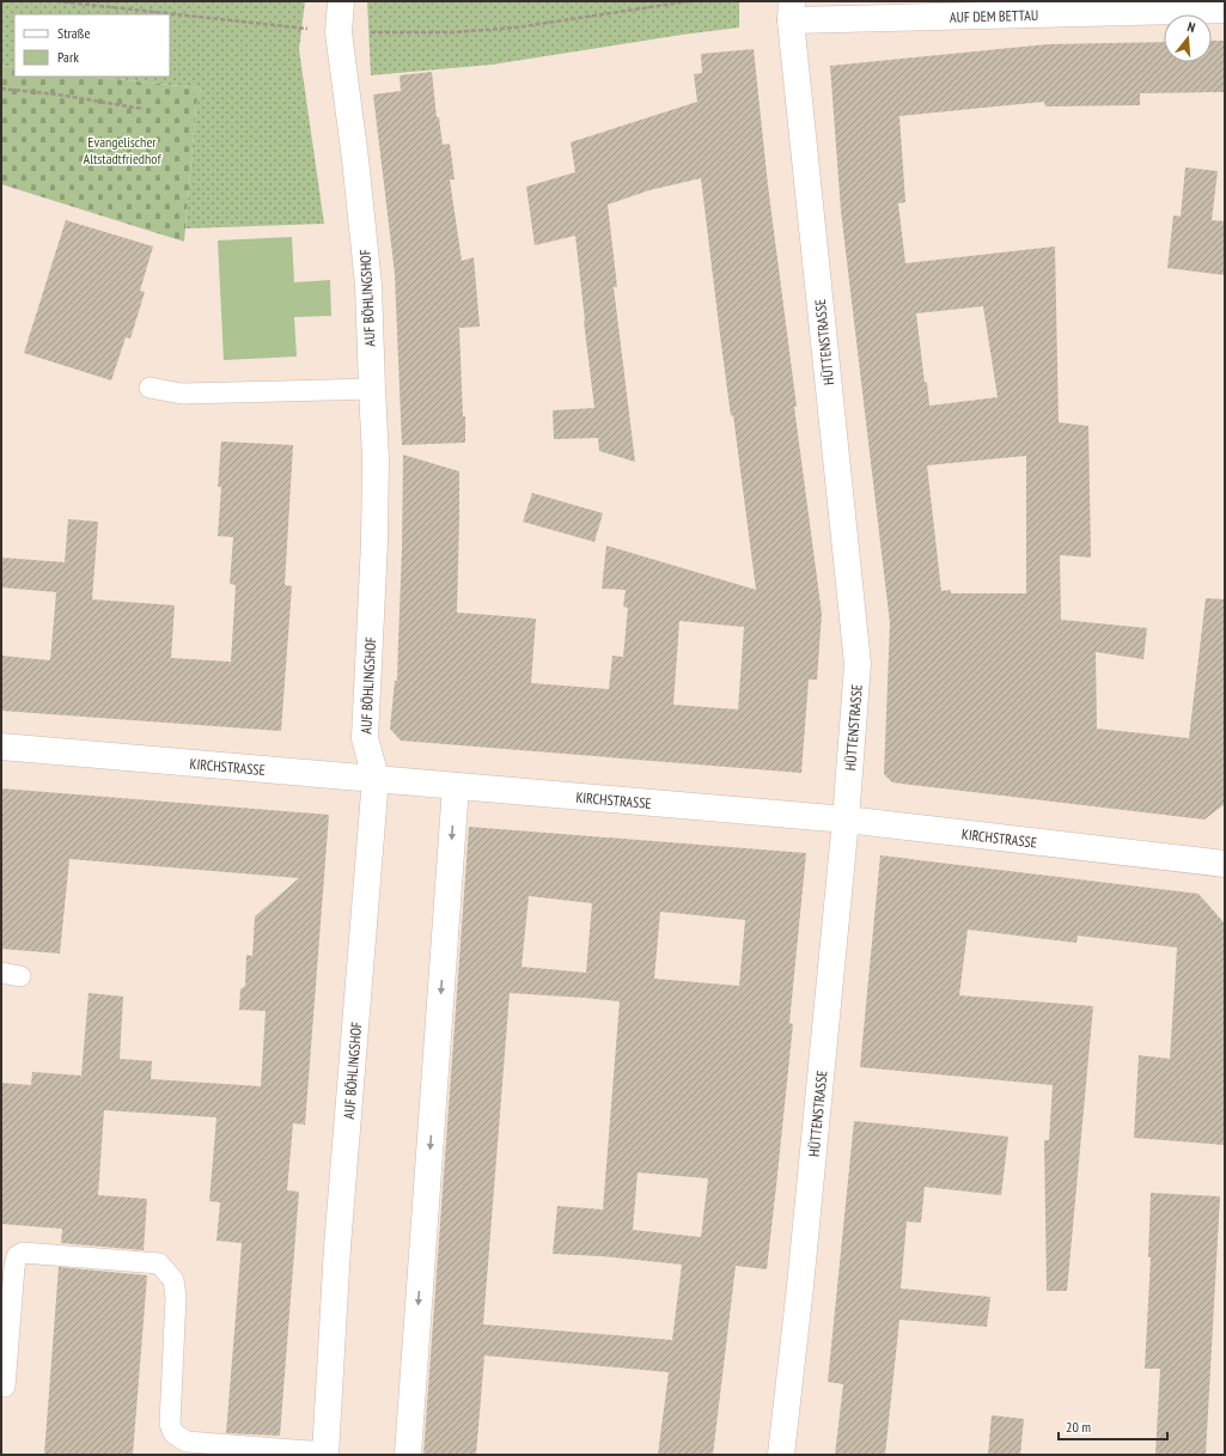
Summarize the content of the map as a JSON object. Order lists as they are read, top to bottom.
{
  "streets": {
    "street": [
      "AUF DEM BETTAU",
      "AUF BÖHLINGSHOF",
      "HÜTTENSTRASSE",
      "KIRCHSTRASSE"
    ]
  },
  "crossings": [
    ["AUF DEM BETTAU", "HÜTTENSTRASSE"],
    ["AUF BÖHLINGSHOF", "KIRCHSTRASSE"],
    ["HÜTTENSTRASSE", "KIRCHSTRASSE"]
  ],
  "parks": ["Evangelischer Altstadtfriedhof"],
  "legend": ["Straße", "Park"],
  "scale_bar": "20 m",
  "north": "top"
}
